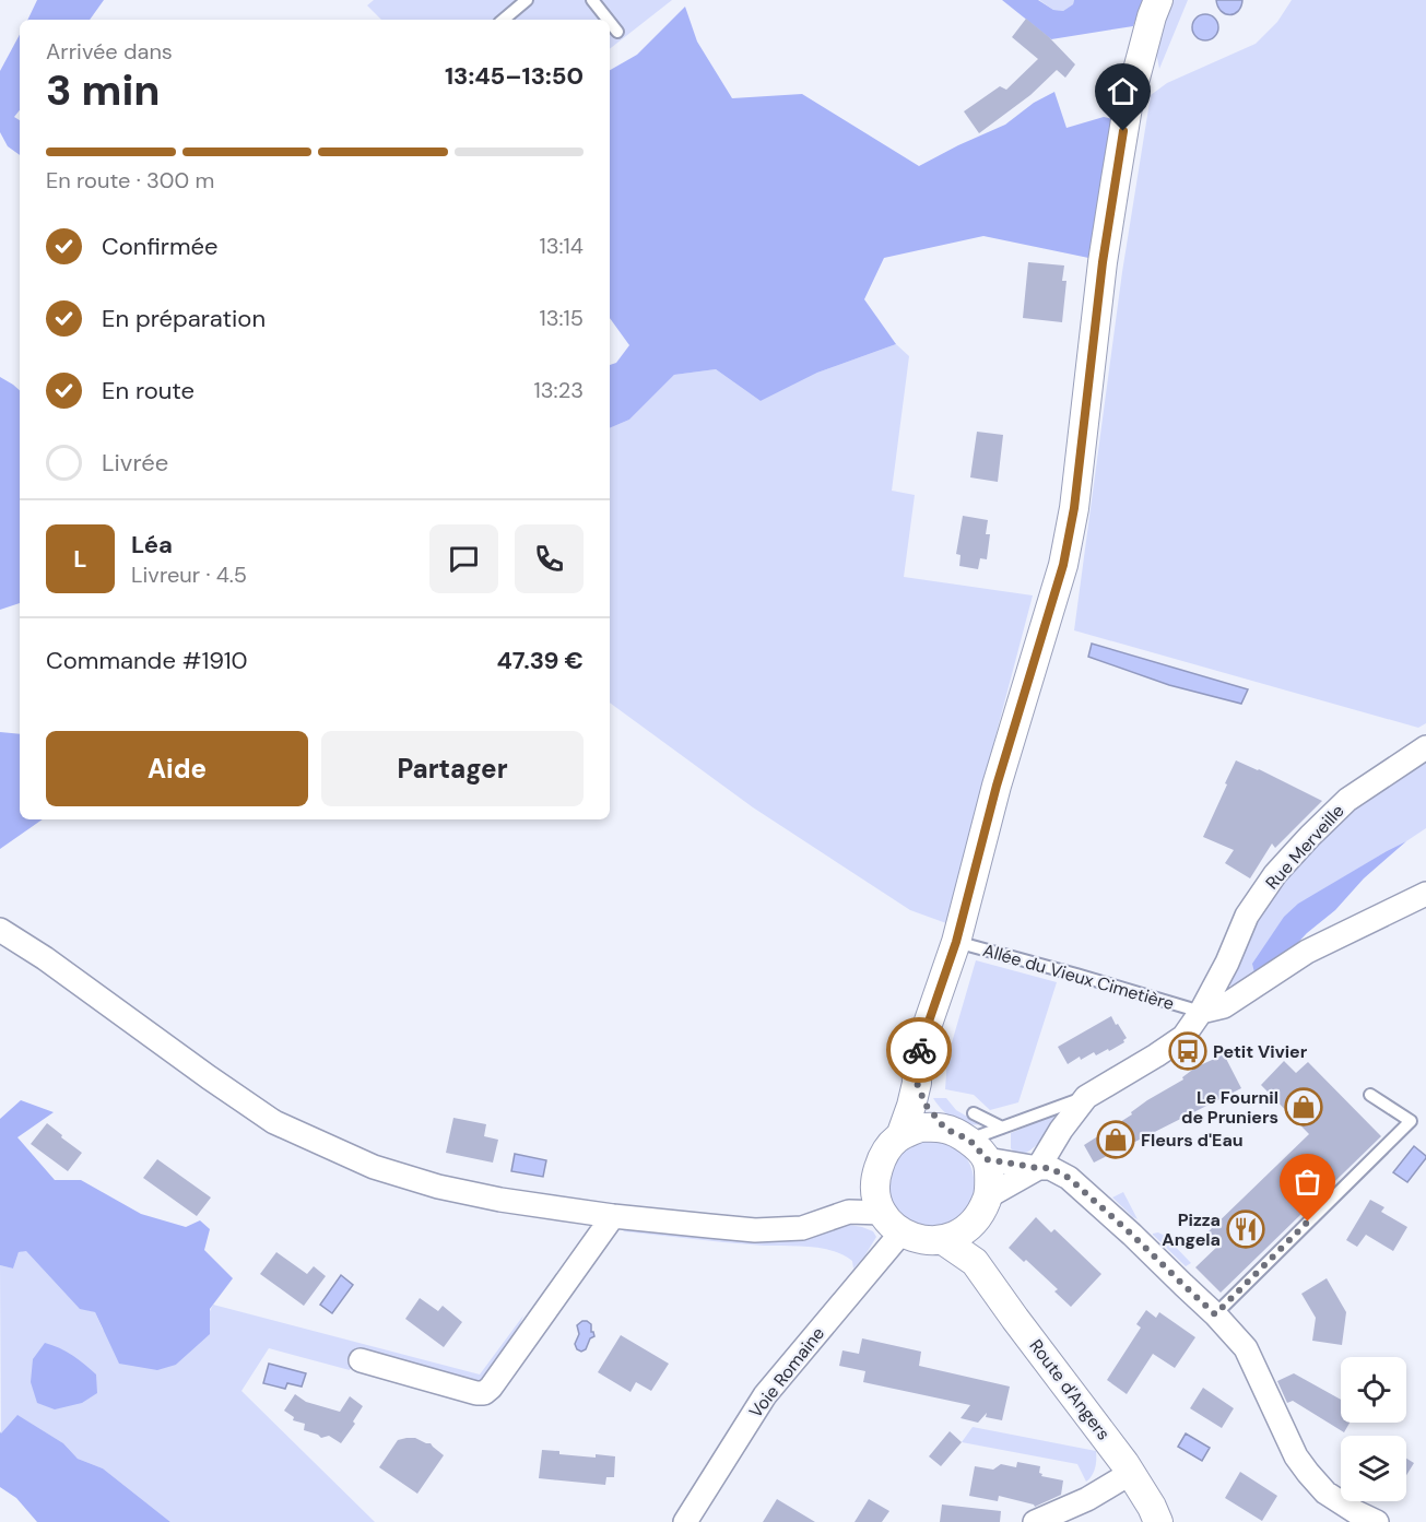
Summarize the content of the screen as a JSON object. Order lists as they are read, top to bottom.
{
  "streets": {
    "street": ["Rue Merveille", "Voie Romaine", "Route d'Angers"],
    "lane": ["Allée du Vieux Cimetière"]
  },
  "crossings": [
    ["Rue Merveille", "Allée du Vieux Cimetière"],
    ["Voie Romaine", "Route d'Angers"]
  ],
  "places": {
    "bus stop": ["Petit Vivier"],
    "shop": ["Le Fournil de Pruniers", "Fleurs d'Eau"],
    "restaurant": ["Pizza Angela"]
  },
  "page": {
    "heading": ["3 min", "Arrivée dans", "13:45–13:50"],
    "panel": [
      "Léa",
      "Livreur · 4.5",
      "Commande #1910",
      "47.39 €"
    ],
    "bar": "En route · 300 m",
    "list": [
      ["Confirmée", "13:14"],
      ["En préparation", "13:15"],
      ["En route", "13:23"],
      "Livrée"
    ],
    "round": "L",
    "buttons": ["Aide", "Partager"]
  }
}
